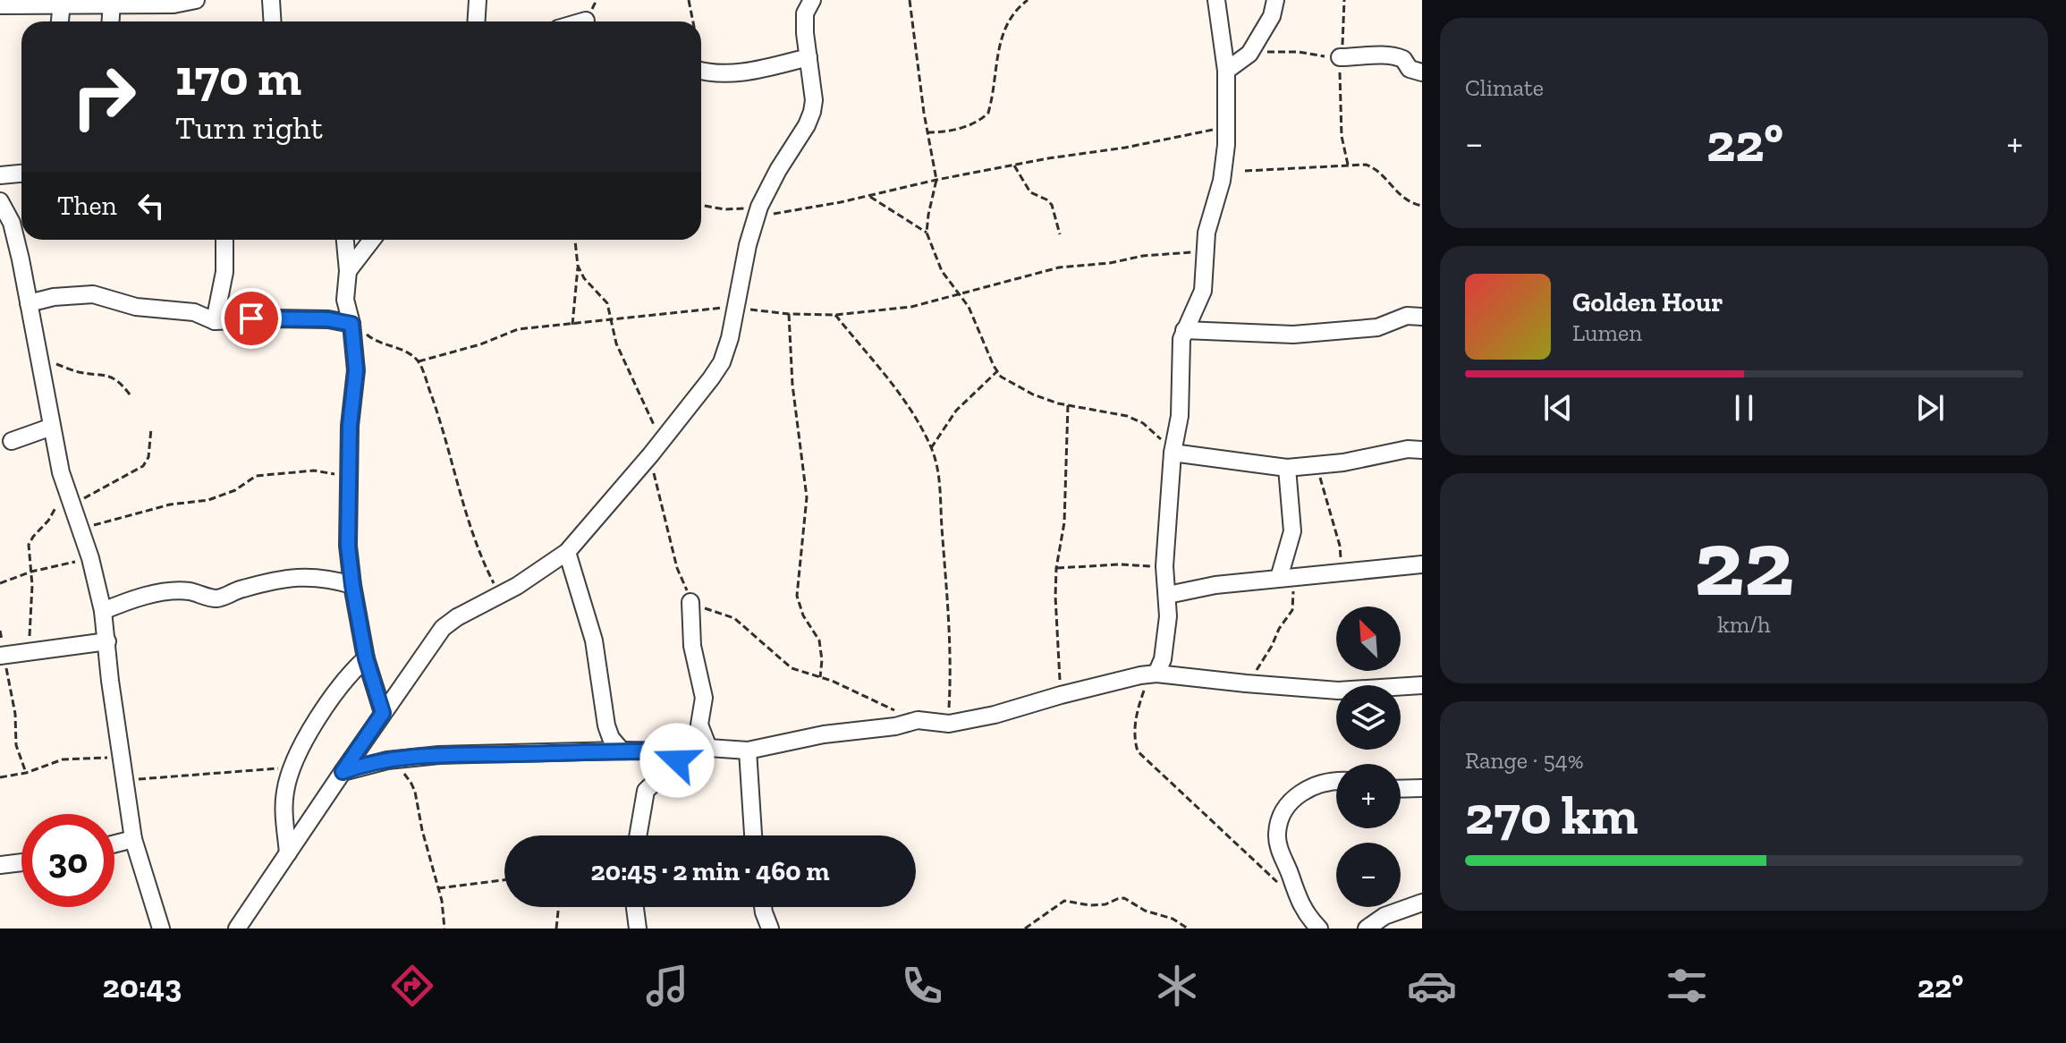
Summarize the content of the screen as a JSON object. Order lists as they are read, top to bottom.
{
  "north": "top left",
  "page": {
    "tile": [
      "Climate",
      ["22", "km/h"],
      ["Range · 54%", "270 km"]
    ],
    "turn": ["170 m", "Turn right"],
    "heat": ["−", "22°", "+"],
    "then": "Then",
    "song": ["Golden Hour", "Lumen"],
    "map_buttons": ["+", "−"],
    "limit": "30",
    "trip": "20:45 · 2 min · 460 m",
    "tabs": ["20:43", "22°"]
  }
}
